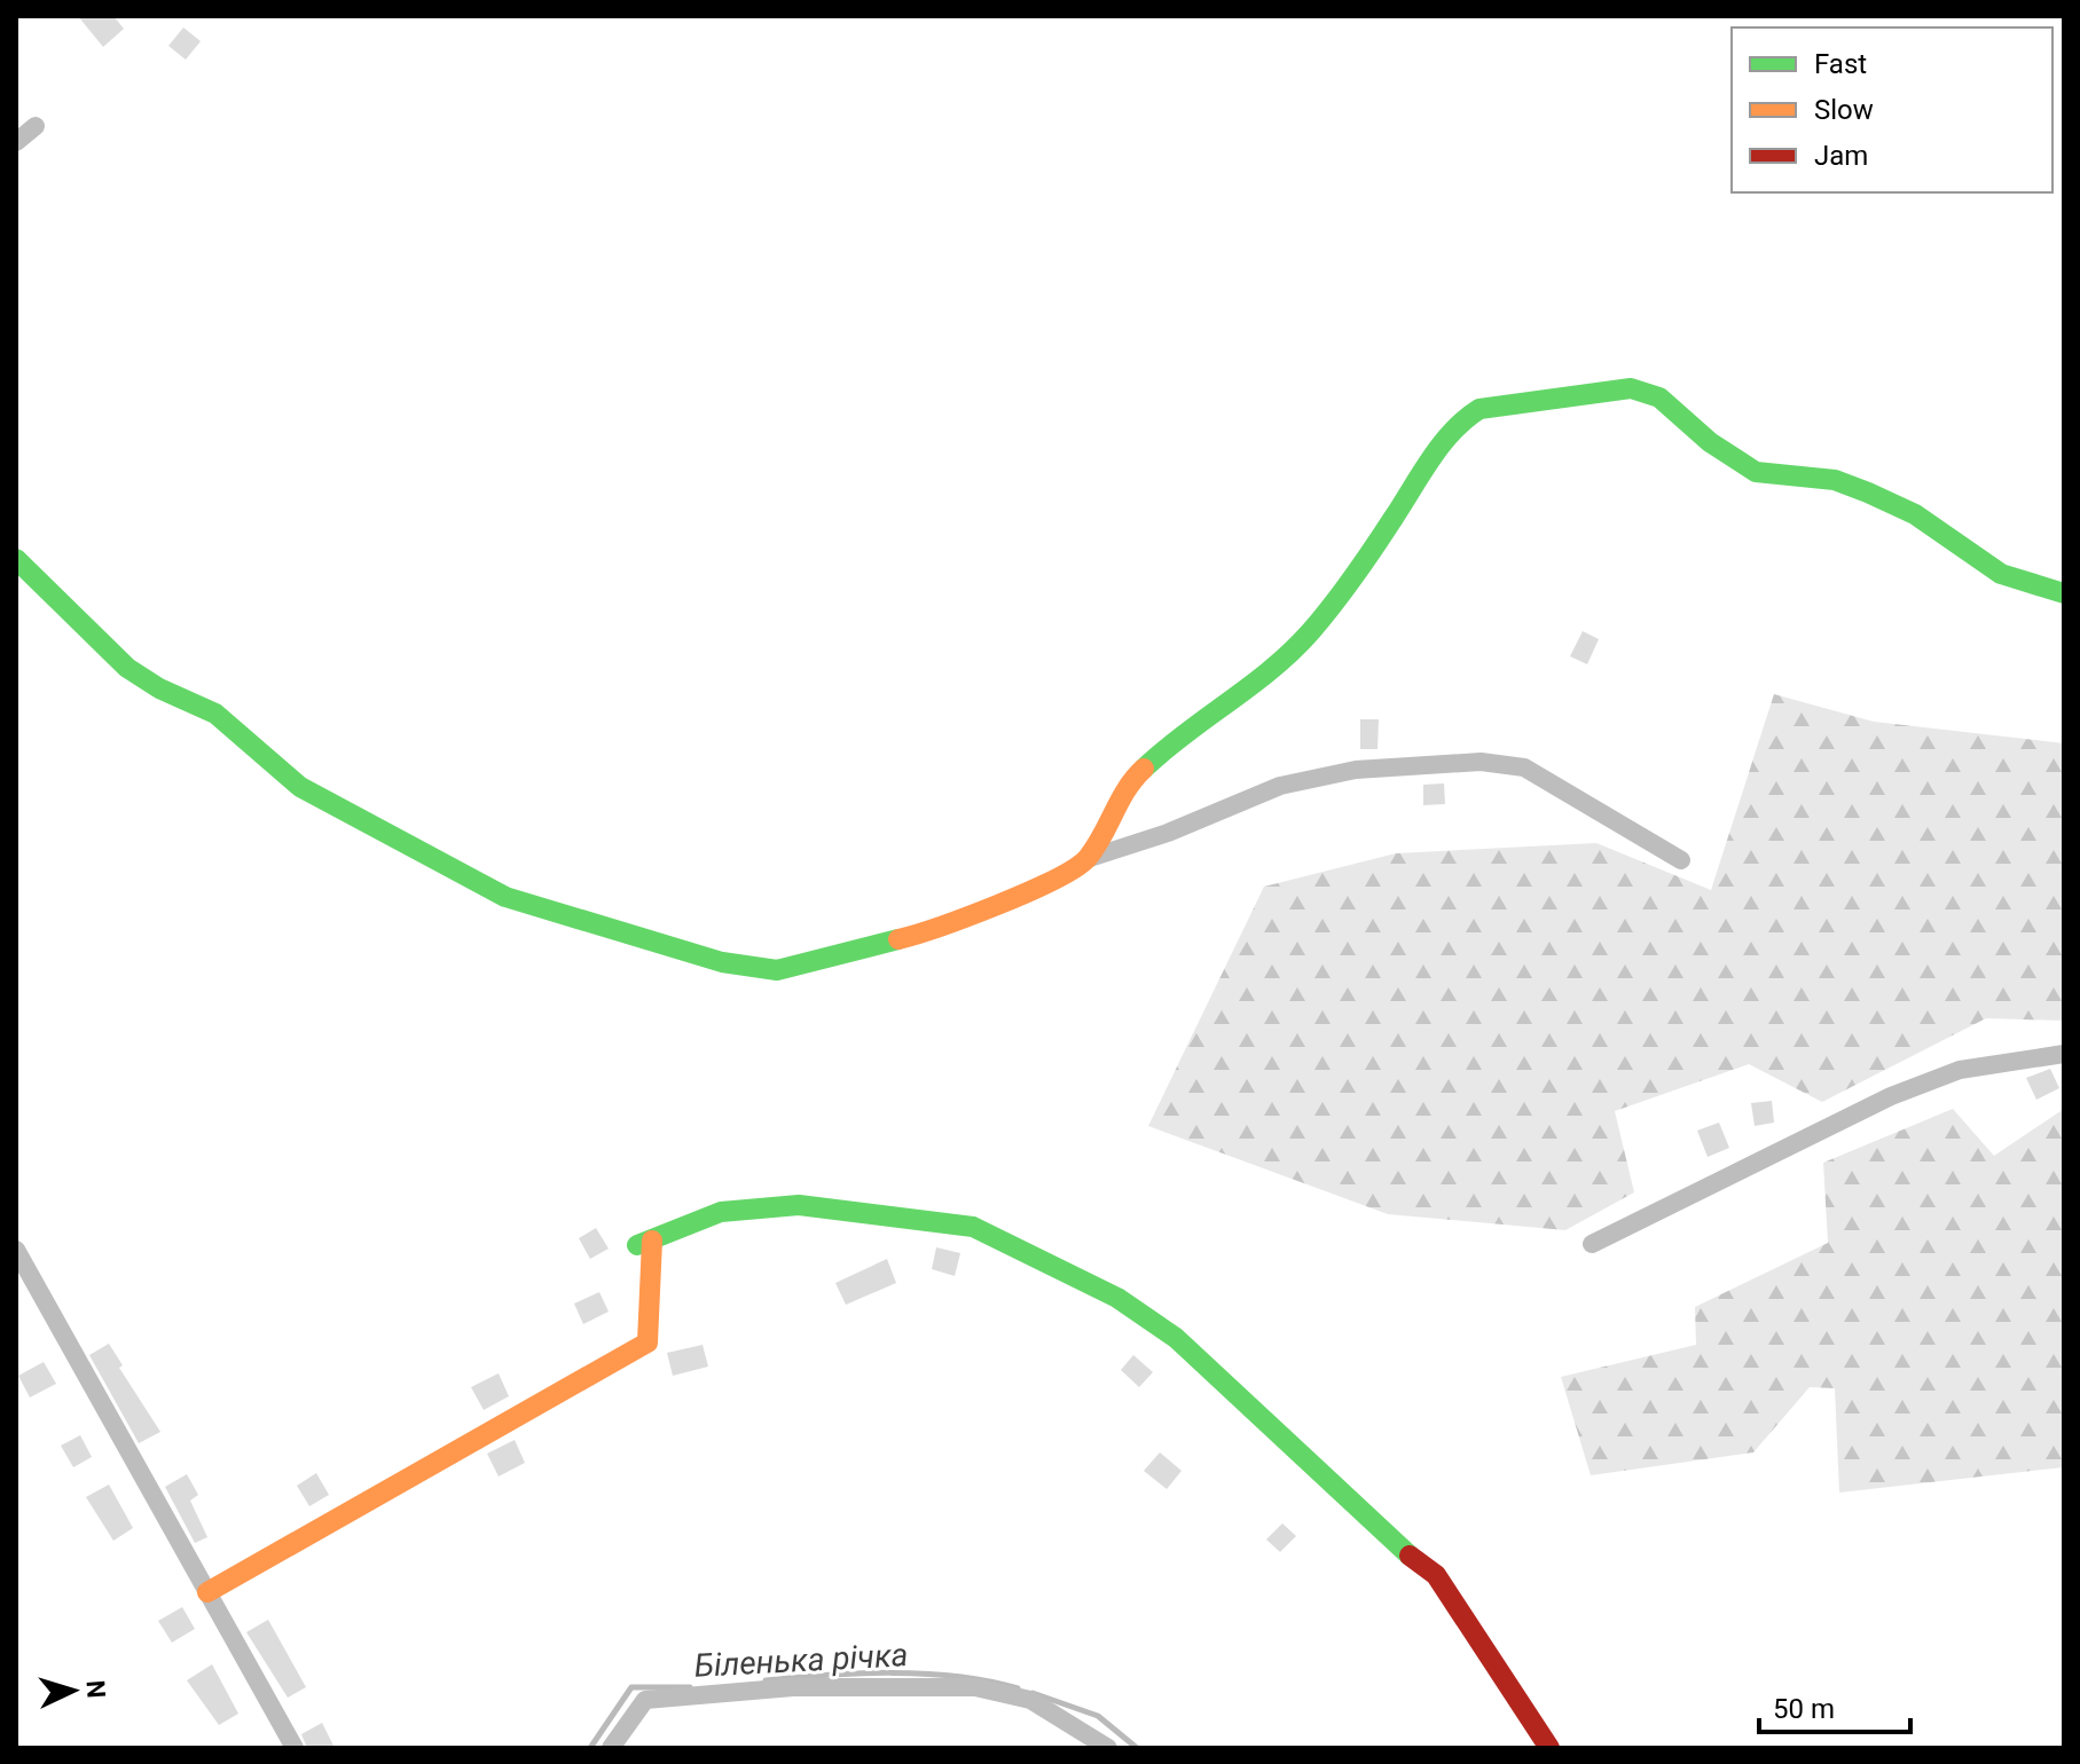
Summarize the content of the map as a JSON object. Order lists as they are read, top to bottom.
{
  "water": ["Біленька річка"],
  "legend": ["Fast", "Slow", "Jam"],
  "scale_bar": "50 m",
  "north": "right"
}
